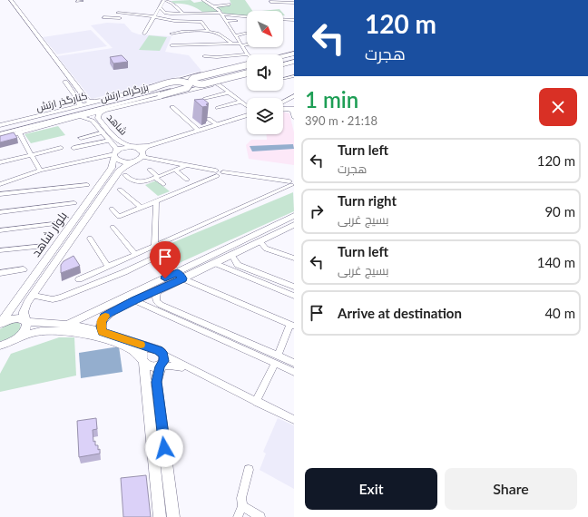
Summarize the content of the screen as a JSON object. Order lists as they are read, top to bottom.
{
  "streets": {
    "highway": ["بزرگراه ارتش"],
    "main road": ["کنارگذر ارتش", "شاهد", "بلوار شاهد"]
  },
  "crossings": [
    ["بزرگراه ارتش", "کنارگذر ارتش"],
    ["کنارگذر ارتش", "شاهد"],
    ["شاهد", "بلوار شاهد"]
  ],
  "north": "bottom right",
  "page": {
    "turn": ["120 m", "هجرت"],
    "heading": ["1 min", "390 m · 21:18"],
    "list": [
      {
        "name": "Turn left",
        "note": "هجرت",
        "value": "120 m"
      },
      {
        "name": "Turn right",
        "note": "بسیج غربی",
        "value": "90 m"
      },
      {
        "name": "Turn left",
        "note": "بسیج غربی",
        "value": "140 m"
      },
      {
        "name": "Arrive at destination",
        "value": "40 m"
      }
    ],
    "buttons": ["Exit", "Share"]
  }
}
